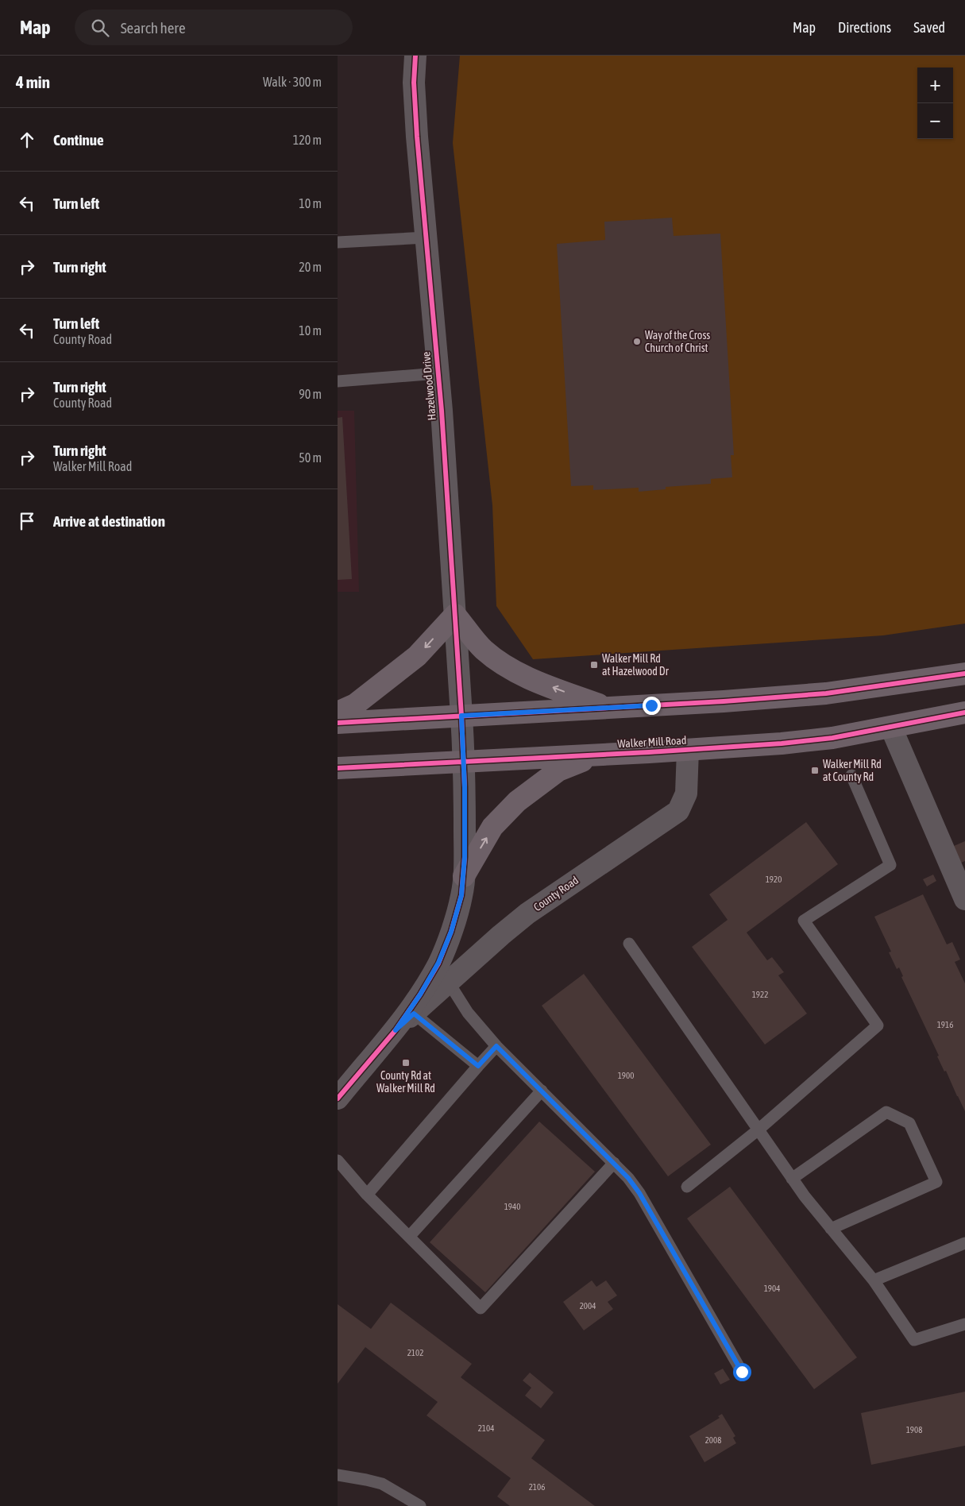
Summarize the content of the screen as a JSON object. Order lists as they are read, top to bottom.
{
  "streets": {
    "main road": ["Walker Mill Road"],
    "street": ["Hazelwood Drive", "County Road"]
  },
  "crossings": [
    ["Hazelwood Drive", "County Road"],
    ["Walker Mill Road", "County Road"]
  ],
  "places": {
    "other": ["Way of the Cross Church of Christ"],
    "transit": ["Walker Mill Rd at Hazelwood Dr", "Walker Mill Rd at County Rd", "County Rd at Walker Mill Rd"]
  },
  "house_numbers": [
    "1920",
    "1922",
    "1916",
    "1900",
    "1940",
    "1904",
    "2004",
    "2102",
    "2104",
    "1908",
    "2008",
    "2106"
  ],
  "page": {
    "header": "Map",
    "search": "Search here",
    "nav": ["Map", "Directions", "Saved"],
    "heading": ["4 min", "Walk · 300 m"],
    "map_buttons": ["+", "−"],
    "list": [
      ["Continue", "120 m"],
      ["Turn left", "10 m"],
      ["Turn right", "20 m"],
      ["Turn left", "County Road", "10 m"],
      ["Turn right", "County Road", "90 m"],
      ["Turn right", "Walker Mill Road", "50 m"],
      "Arrive at destination"
    ]
  }
}
